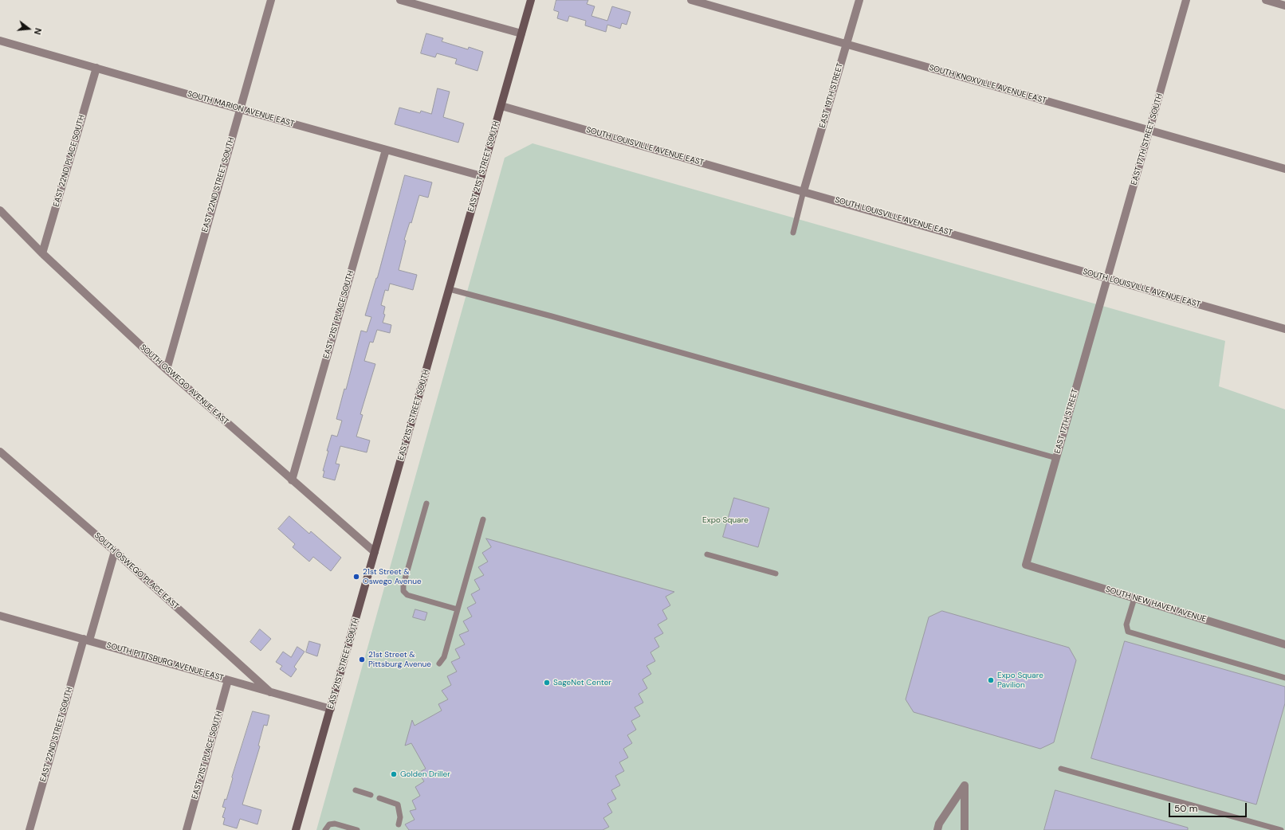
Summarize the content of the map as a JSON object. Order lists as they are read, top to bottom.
{
  "streets": {
    "main road": ["EAST 21ST STREET SOUTH"],
    "street": [
      "SOUTH KNOXVILLE AVENUE EAST",
      "EAST 19TH STREET",
      "SOUTH MARION AVENUE EAST",
      "EAST 17TH STREET SOUTH",
      "SOUTH LOUISVILLE AVENUE EAST",
      "EAST 22ND PLACE SOUTH",
      "EAST 22ND STREET SOUTH",
      "EAST 21ST PLACE SOUTH",
      "SOUTH OSWEGO AVENUE EAST",
      "EAST 17TH STREET",
      "SOUTH OSWEGO PLACE EAST",
      "SOUTH NEW HAVEN AVENUE",
      "SOUTH PITTSBURG AVENUE EAST"
    ]
  },
  "crossings": [
    ["SOUTH KNOXVILLE AVENUE EAST", "EAST 19TH STREET"],
    ["SOUTH KNOXVILLE AVENUE EAST", "EAST 17TH STREET SOUTH"],
    ["EAST 19TH STREET", "SOUTH LOUISVILLE AVENUE EAST"],
    ["SOUTH MARION AVENUE EAST", "EAST 22ND PLACE SOUTH"],
    ["SOUTH MARION AVENUE EAST", "EAST 21ST STREET SOUTH"],
    ["SOUTH MARION AVENUE EAST", "EAST 22ND STREET SOUTH"],
    ["SOUTH MARION AVENUE EAST", "EAST 21ST PLACE SOUTH"],
    ["EAST 17TH STREET SOUTH", "SOUTH LOUISVILLE AVENUE EAST"],
    ["EAST 17TH STREET SOUTH", "EAST 17TH STREET"],
    ["SOUTH LOUISVILLE AVENUE EAST", "EAST 21ST STREET SOUTH"],
    ["SOUTH LOUISVILLE AVENUE EAST", "EAST 17TH STREET"],
    ["EAST 22ND PLACE SOUTH", "SOUTH OSWEGO AVENUE EAST"],
    ["EAST 21ST STREET SOUTH", "SOUTH OSWEGO AVENUE EAST"],
    ["EAST 21ST STREET SOUTH", "SOUTH PITTSBURG AVENUE EAST"],
    ["EAST 22ND STREET SOUTH", "SOUTH OSWEGO AVENUE EAST"],
    ["EAST 22ND STREET SOUTH", "SOUTH OSWEGO PLACE EAST"],
    ["EAST 22ND STREET SOUTH", "SOUTH PITTSBURG AVENUE EAST"],
    ["EAST 21ST PLACE SOUTH", "SOUTH OSWEGO AVENUE EAST"],
    ["EAST 21ST PLACE SOUTH", "SOUTH PITTSBURG AVENUE EAST"],
    ["EAST 17TH STREET", "SOUTH NEW HAVEN AVENUE"],
    ["SOUTH OSWEGO PLACE EAST", "SOUTH PITTSBURG AVENUE EAST"]
  ],
  "parks": ["Expo Square"],
  "places": [
    "21st Street & Oswego Avenue",
    "21st Street & Pittsburg Avenue",
    "Expo Square Pavilion",
    "SageNet Center",
    "Golden Driller"
  ],
  "scale_bar": "50 m",
  "north": "right"
}
